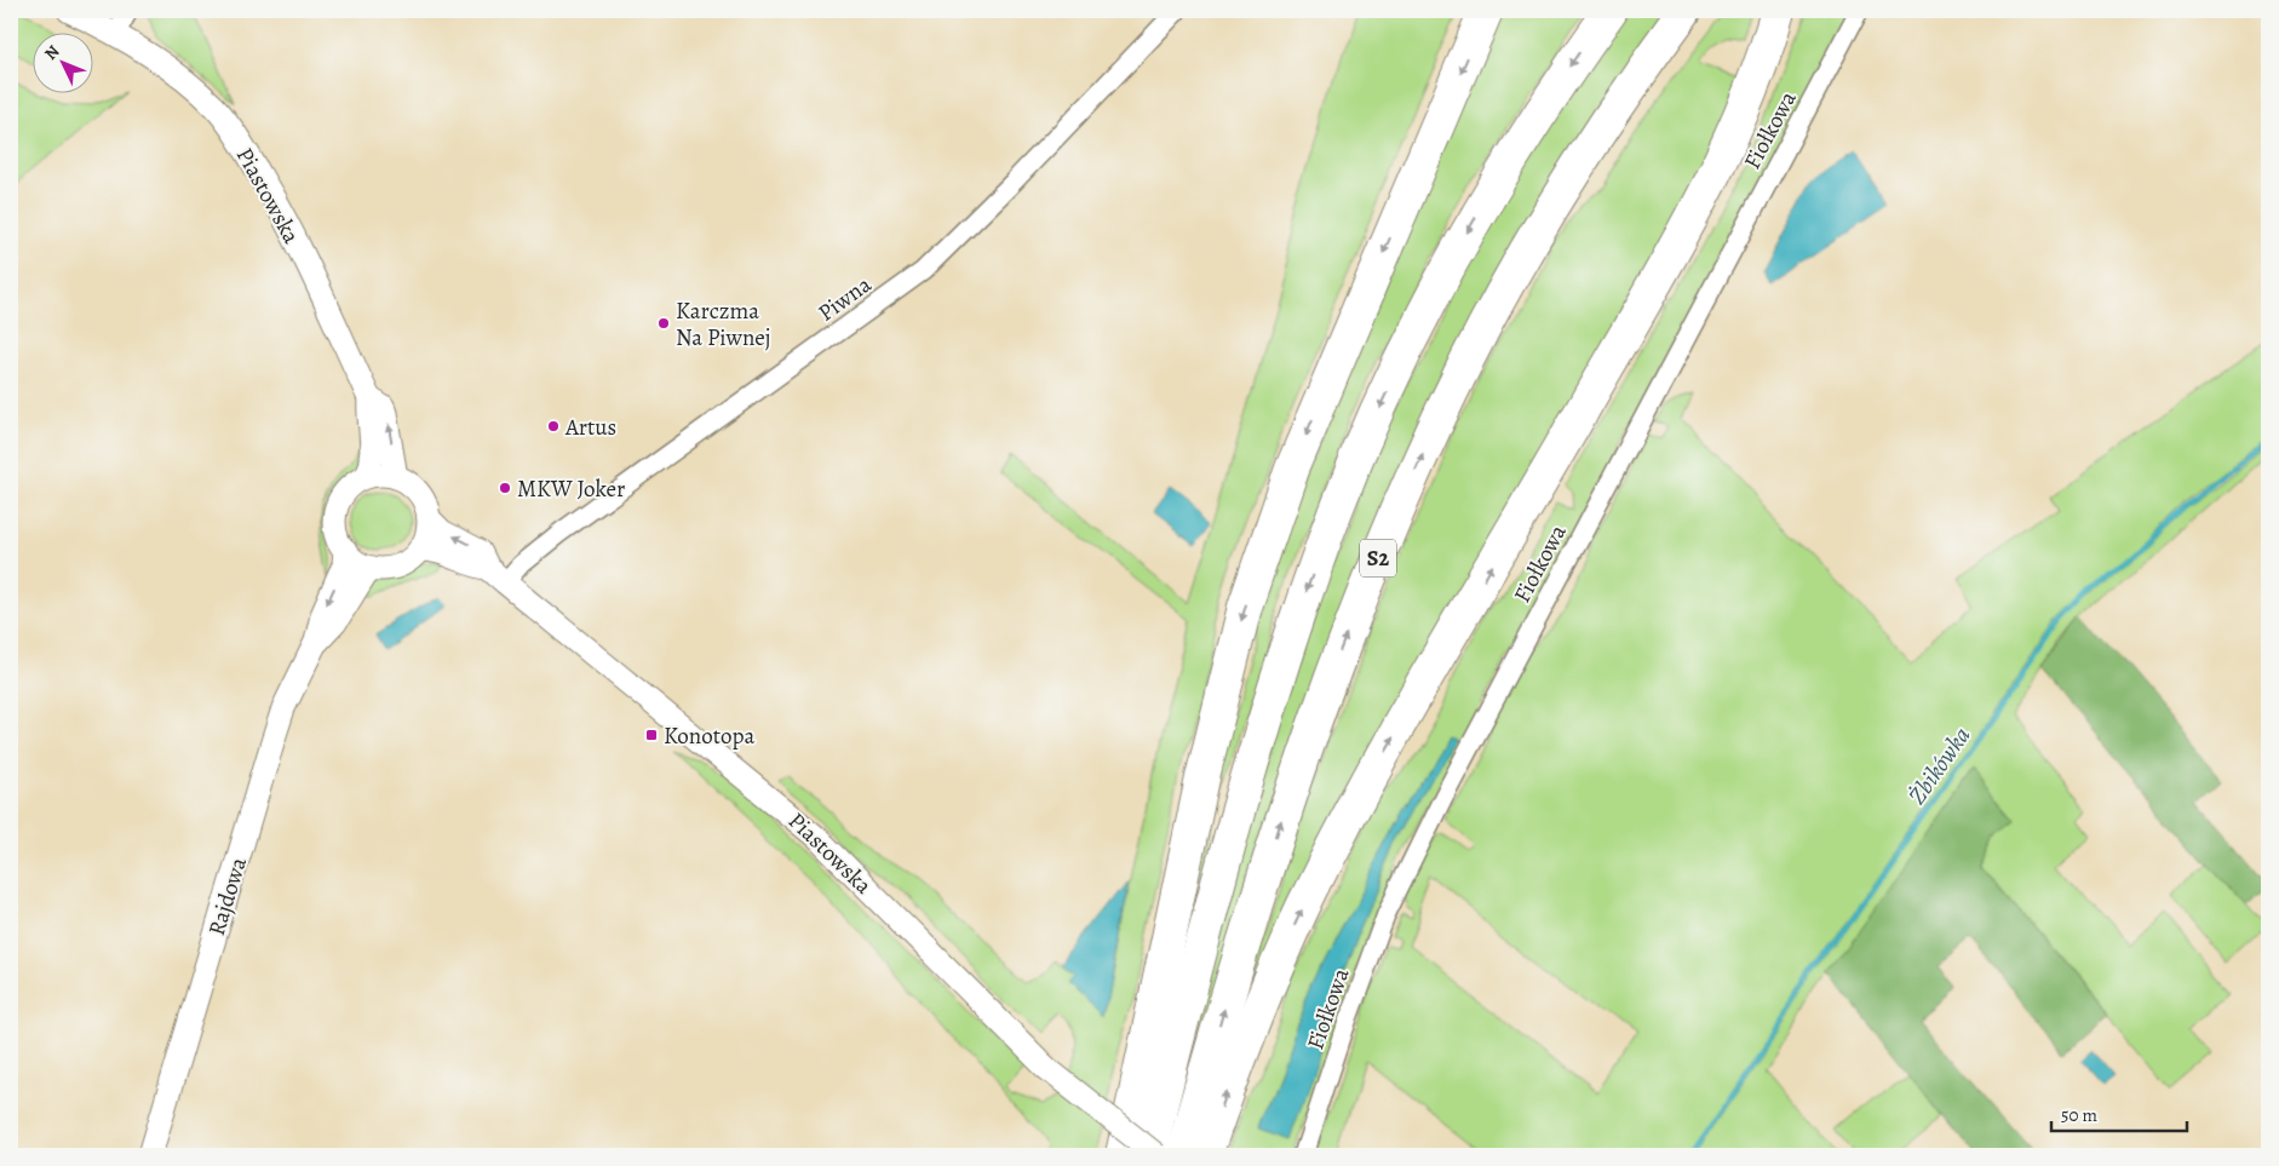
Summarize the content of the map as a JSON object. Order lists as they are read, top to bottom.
{
  "streets": {
    "highway": ["S2"],
    "street": [
      "Fiołkowa",
      "Piastowska",
      "Piwna",
      "Rajdowa"
    ]
  },
  "crossings": [
    ["Piastowska", "Piwna"],
    ["Piastowska", "Rajdowa"]
  ],
  "water": ["Żbikówka"],
  "places": {
    "other": ["Karczma Na Piwnej", "Artus", "MKW Joker"],
    "transit": ["Konotopa"]
  },
  "scale_bar": "50 m",
  "north": "top left"
}
